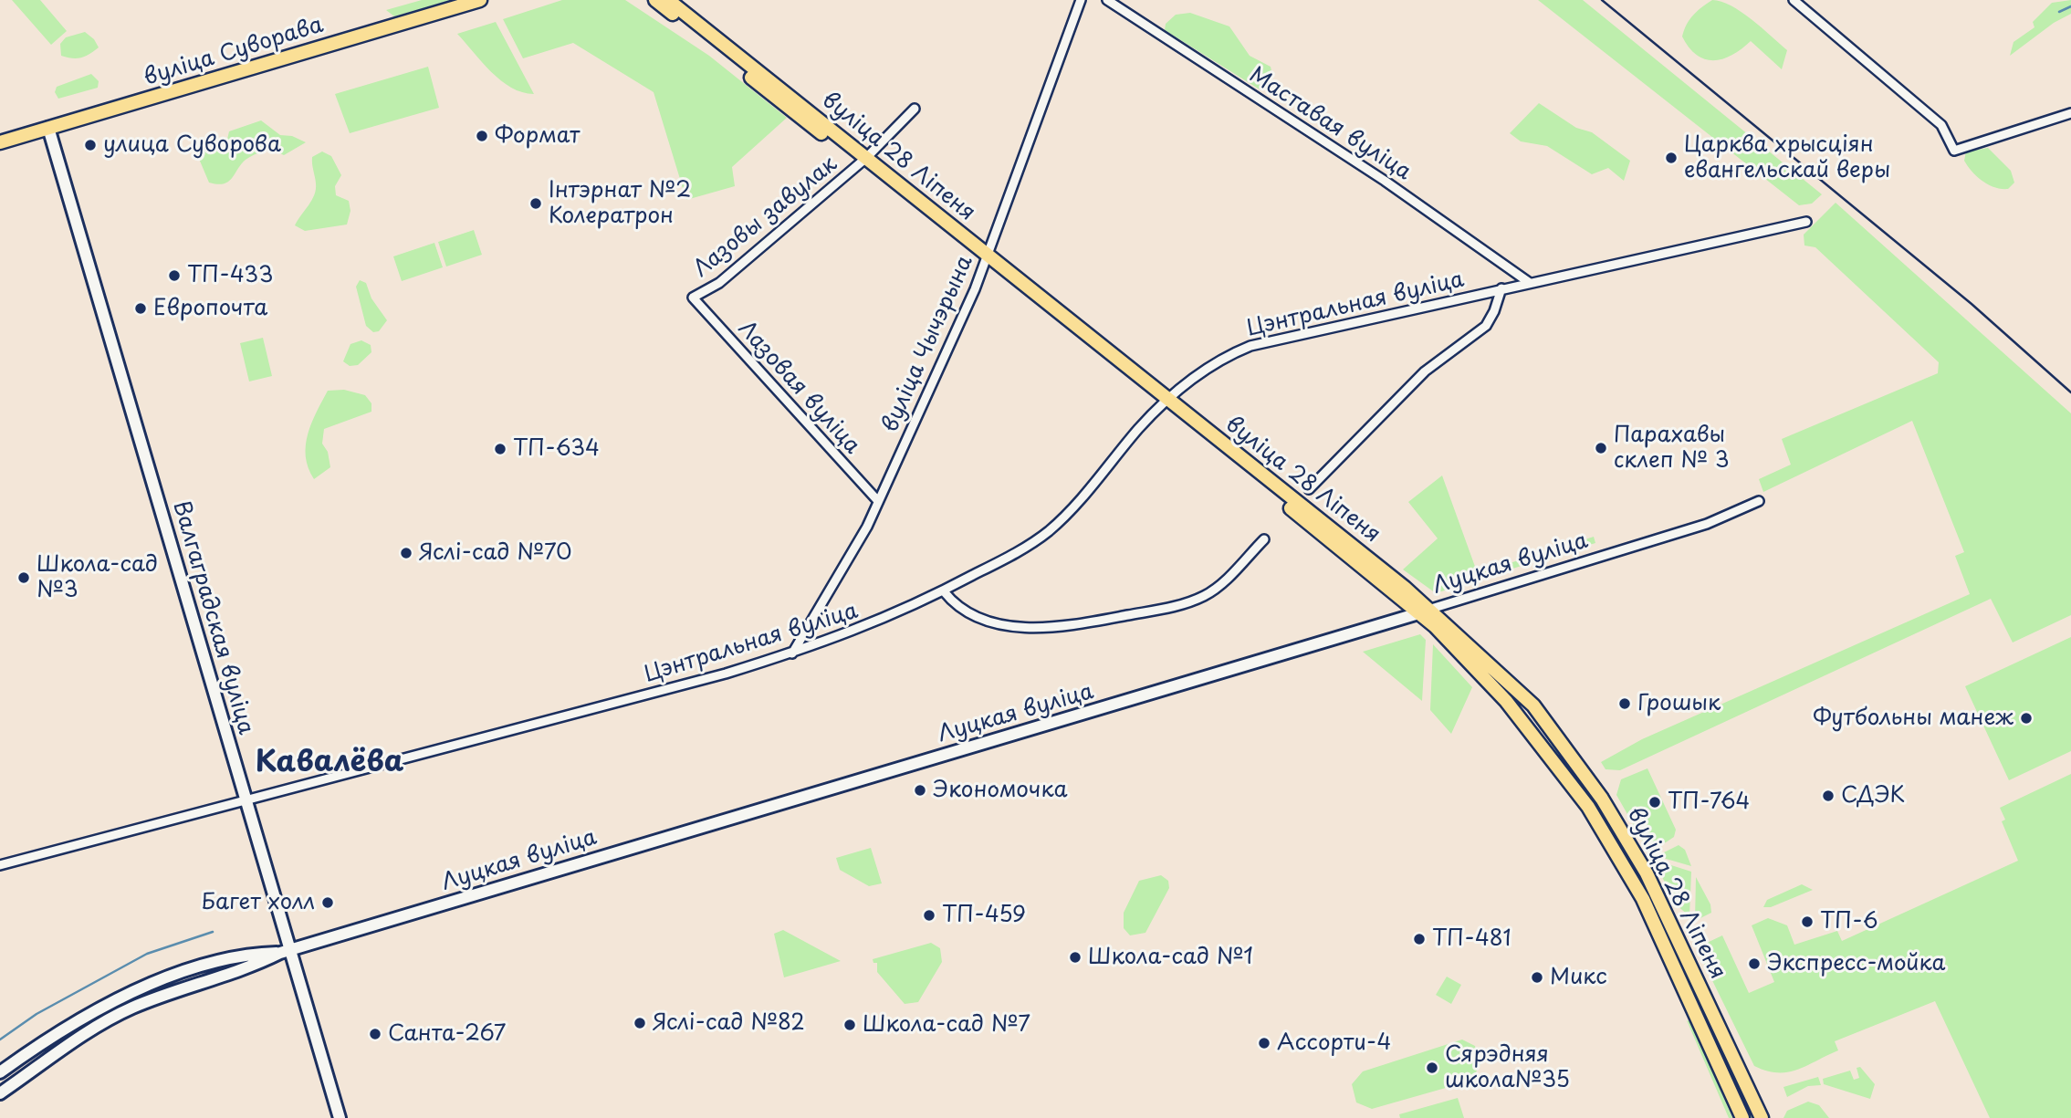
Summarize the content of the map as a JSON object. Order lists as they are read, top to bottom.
{
  "streets": {
    "main road": [
      "вуліца Суворава",
      "вуліца 28 Ліпеня",
      "Луцкая вуліца",
      "Валгаградская вуліца"
    ],
    "street": [
      "Маставая вуліца",
      "Лазовы завулак",
      "Цэнтральная вуліца",
      "вуліца Чычэрына",
      "Лазовая вуліца"
    ]
  },
  "crossings": [
    ["вуліца Суворава", "Валгаградская вуліца"],
    ["Маставая вуліца", "Цэнтральная вуліца"],
    ["вуліца 28 Ліпеня", "Лазовы завулак"],
    ["вуліца 28 Ліпеня", "Цэнтральная вуліца"],
    ["вуліца 28 Ліпеня", "вуліца Чычэрына"],
    ["вуліца 28 Ліпеня", "Луцкая вуліца"],
    ["Лазовы завулак", "Лазовая вуліца"],
    ["Цэнтральная вуліца", "вуліца Чычэрына"],
    ["Цэнтральная вуліца", "Валгаградская вуліца"],
    ["вуліца Чычэрына", "Лазовая вуліца"],
    ["Луцкая вуліца", "Валгаградская вуліца"]
  ],
  "districts": ["Кавалёва"],
  "places": [
    "Формат",
    "улица Суворова",
    "Царква хрысціян евангельскай веры",
    "Інтэрнат №2 Колератрон",
    "ТП-433",
    "Европочта",
    "Парахавы склеп № 3",
    "ТП-634",
    "Яслі-сад №70",
    "Школа-сад №3",
    "Грошык",
    "Футбольны манеж",
    "Экономочка",
    "СДЭК",
    "ТП-764",
    "Багет холл",
    "ТП-459",
    "ТП-6",
    "ТП-481",
    "Школа-сад №1",
    "Экспресс-мойка",
    "Микс",
    "Яслі-сад №82",
    "Школа-сад №7",
    "Санта-267",
    "Ассорти-4",
    "Сярэдняя школа№35"
  ]
}
